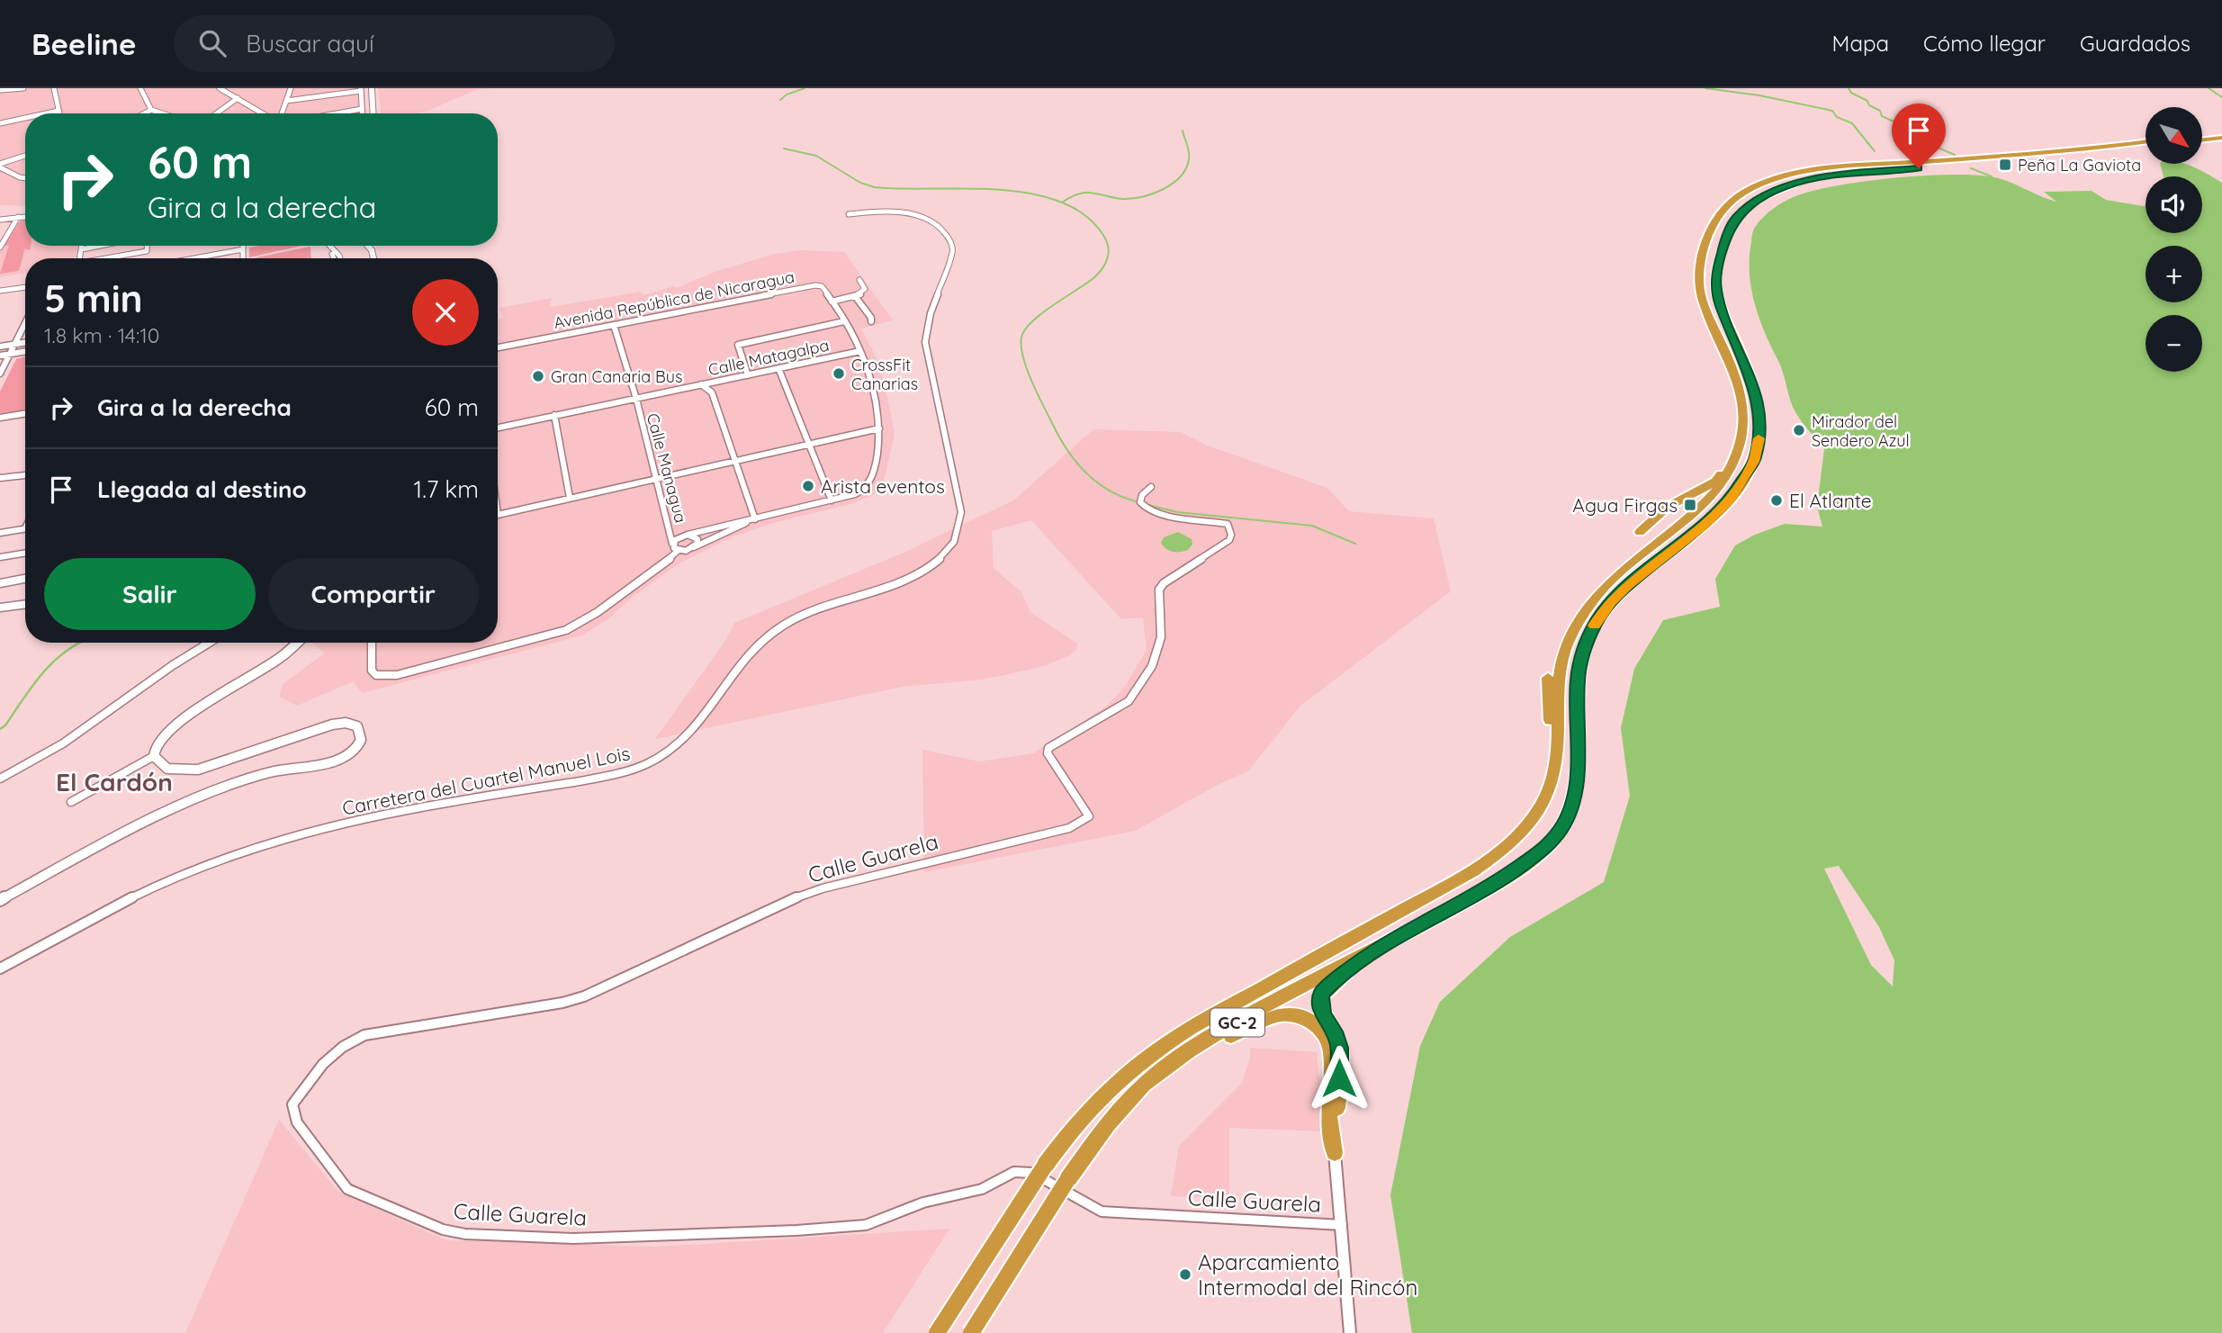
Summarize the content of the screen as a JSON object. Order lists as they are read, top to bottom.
{
  "streets": {
    "highway": ["GC-2"],
    "street": [
      "Avenida República de Nicaragua",
      "Calle Matagalpa",
      "Calle Managua",
      "Carretera del Cuartel Manuel Lois",
      "Calle Guarela"
    ]
  },
  "crossings": [
    ["Avenida República de Nicaragua", "Calle Managua"],
    ["Calle Matagalpa", "Calle Managua"]
  ],
  "districts": ["El Cardón"],
  "places": {
    "transit": ["Peña La Gaviota", "Agua Firgas"],
    "other": [
      "CrossFit Canarias",
      "Gran Canaria Bus",
      "Mirador del Sendero Azul",
      "Arista eventos",
      "El Atlante",
      "Aparcamiento Intermodal del Rincón"
    ]
  },
  "north": "bottom right",
  "page": {
    "header": "Beeline",
    "search": "Buscar aquí",
    "nav": ["Mapa", "Cómo llegar", "Guardados"],
    "map_buttons": ["+", "−"],
    "turn": ["60 m", "Gira a la derecha"],
    "heading": ["5 min", "1.8 km · 14:10"],
    "list": [
      {
        "name": "Gira a la derecha",
        "value": "60 m"
      },
      {
        "name": "Llegada al destino",
        "value": "1.7 km"
      }
    ],
    "buttons": ["Salir", "Compartir"]
  }
}
